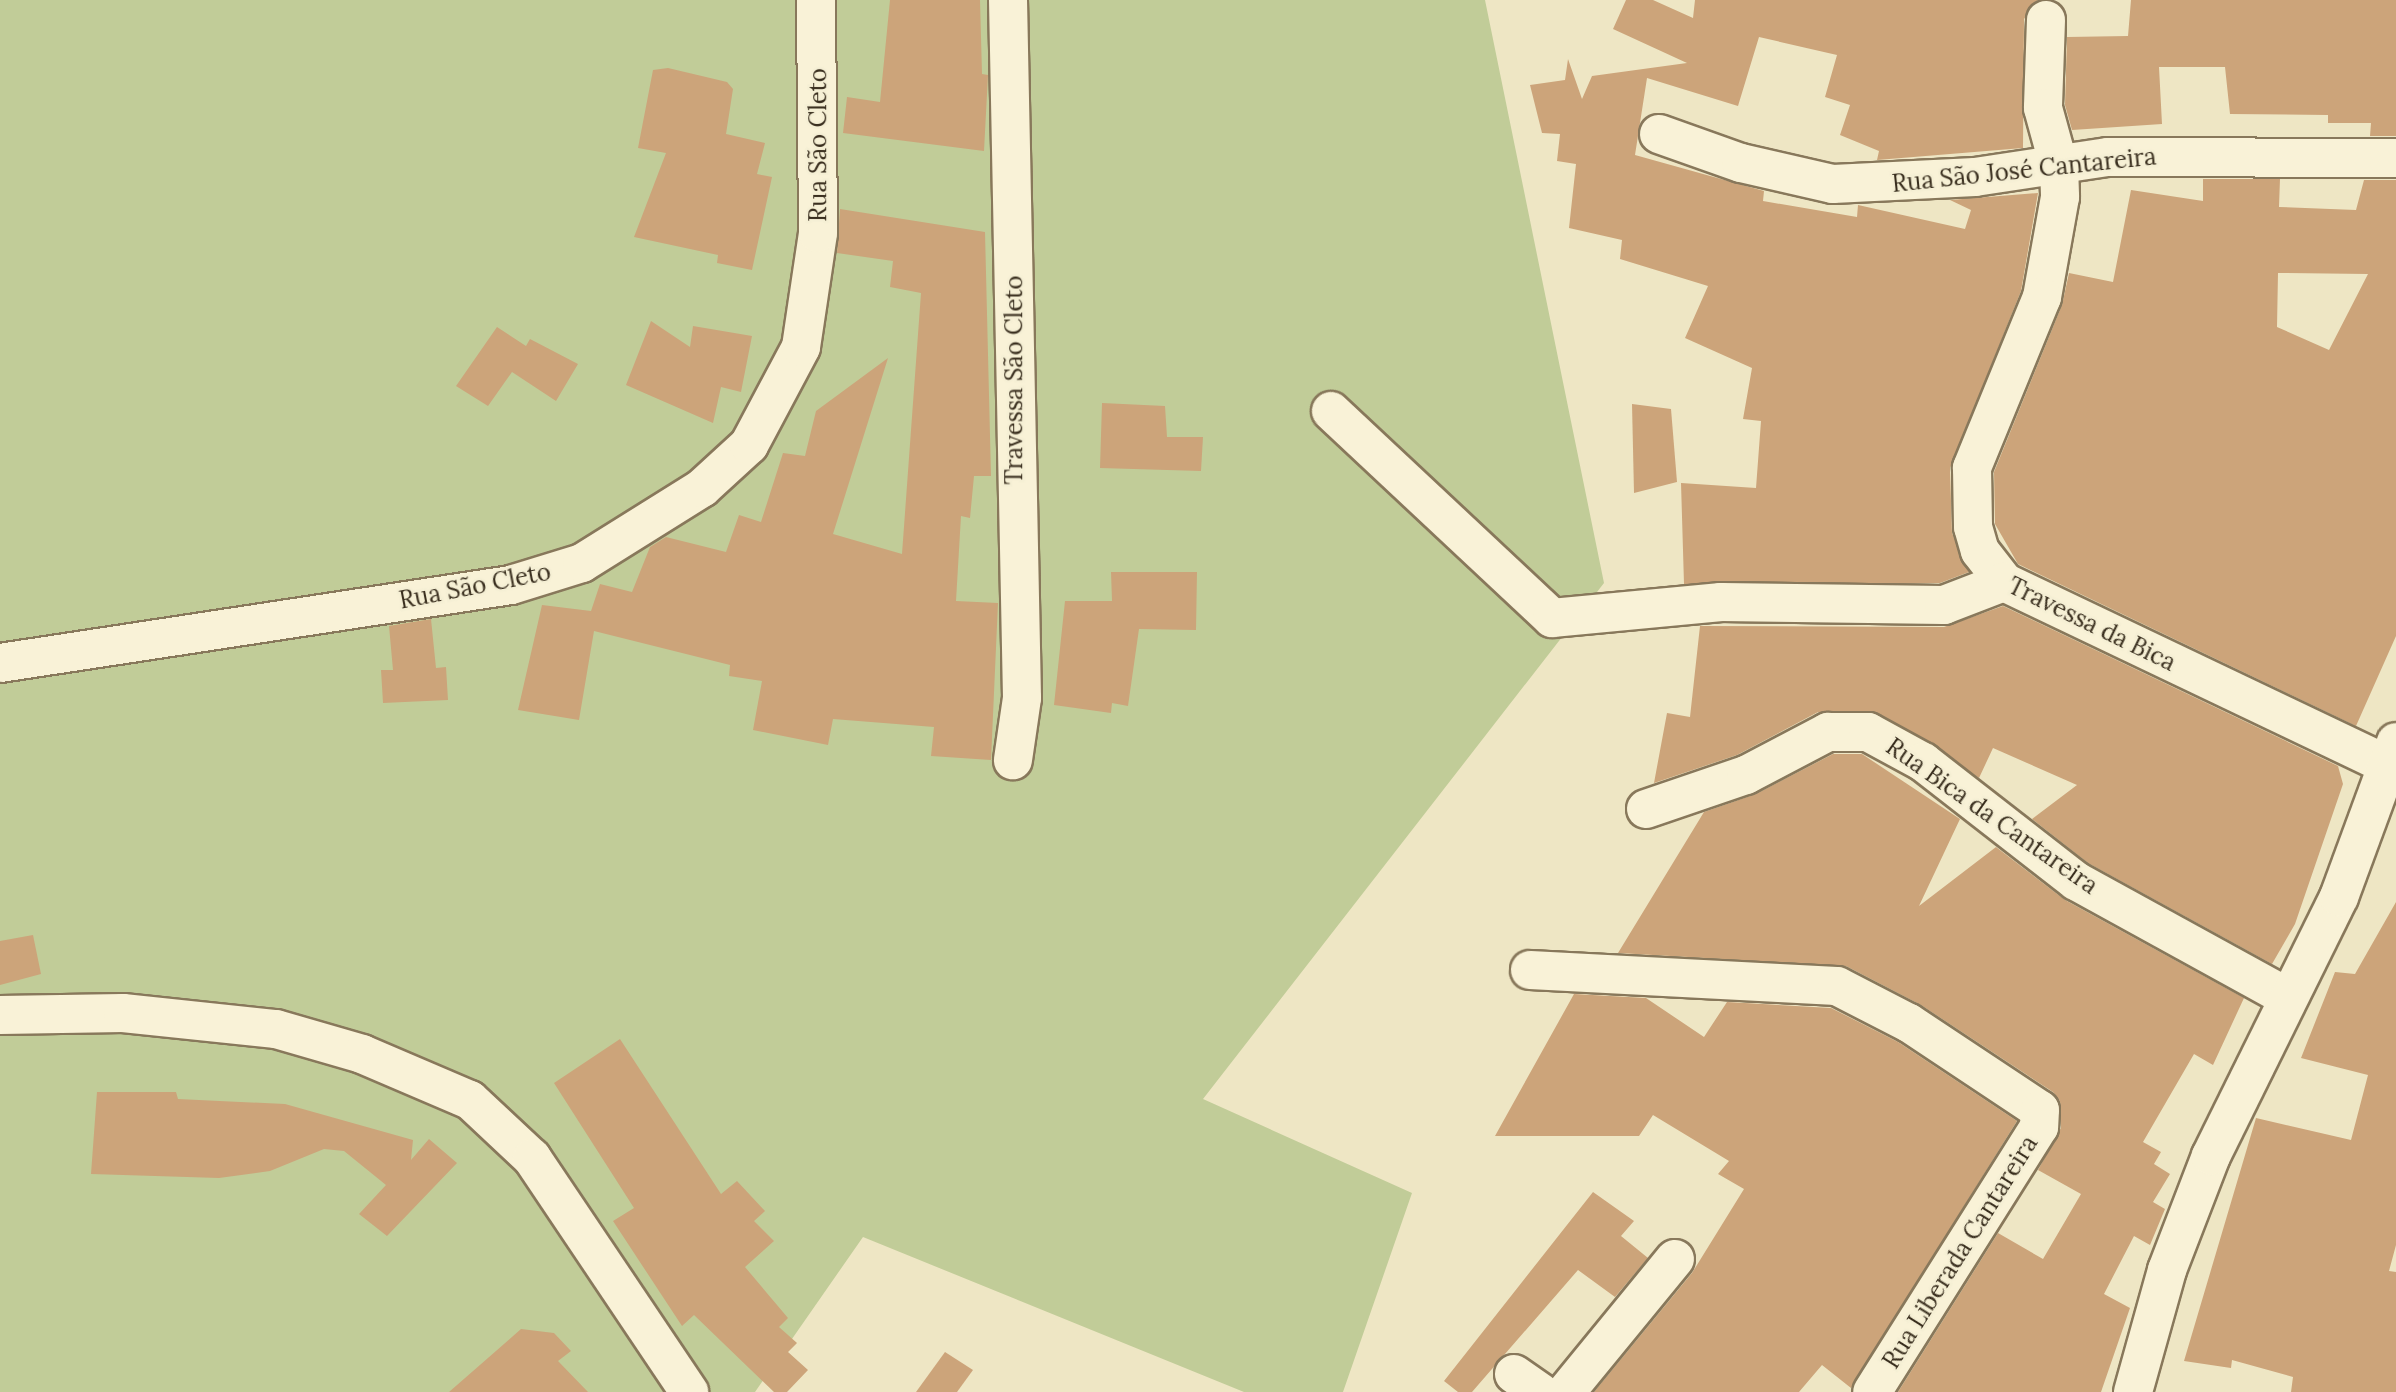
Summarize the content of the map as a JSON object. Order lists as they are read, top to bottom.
{
  "streets": {
    "street": [
      "Rua São Cleto",
      "Rua São José Cantareira",
      "Travessa São Cleto",
      "Travessa da Bica",
      "Rua Bica da Cantareira",
      "Rua Liberada Cantareira"
    ]
  },
  "crossings": [
    ["Rua São José Cantareira", "Travessa da Bica"]
  ]
}
